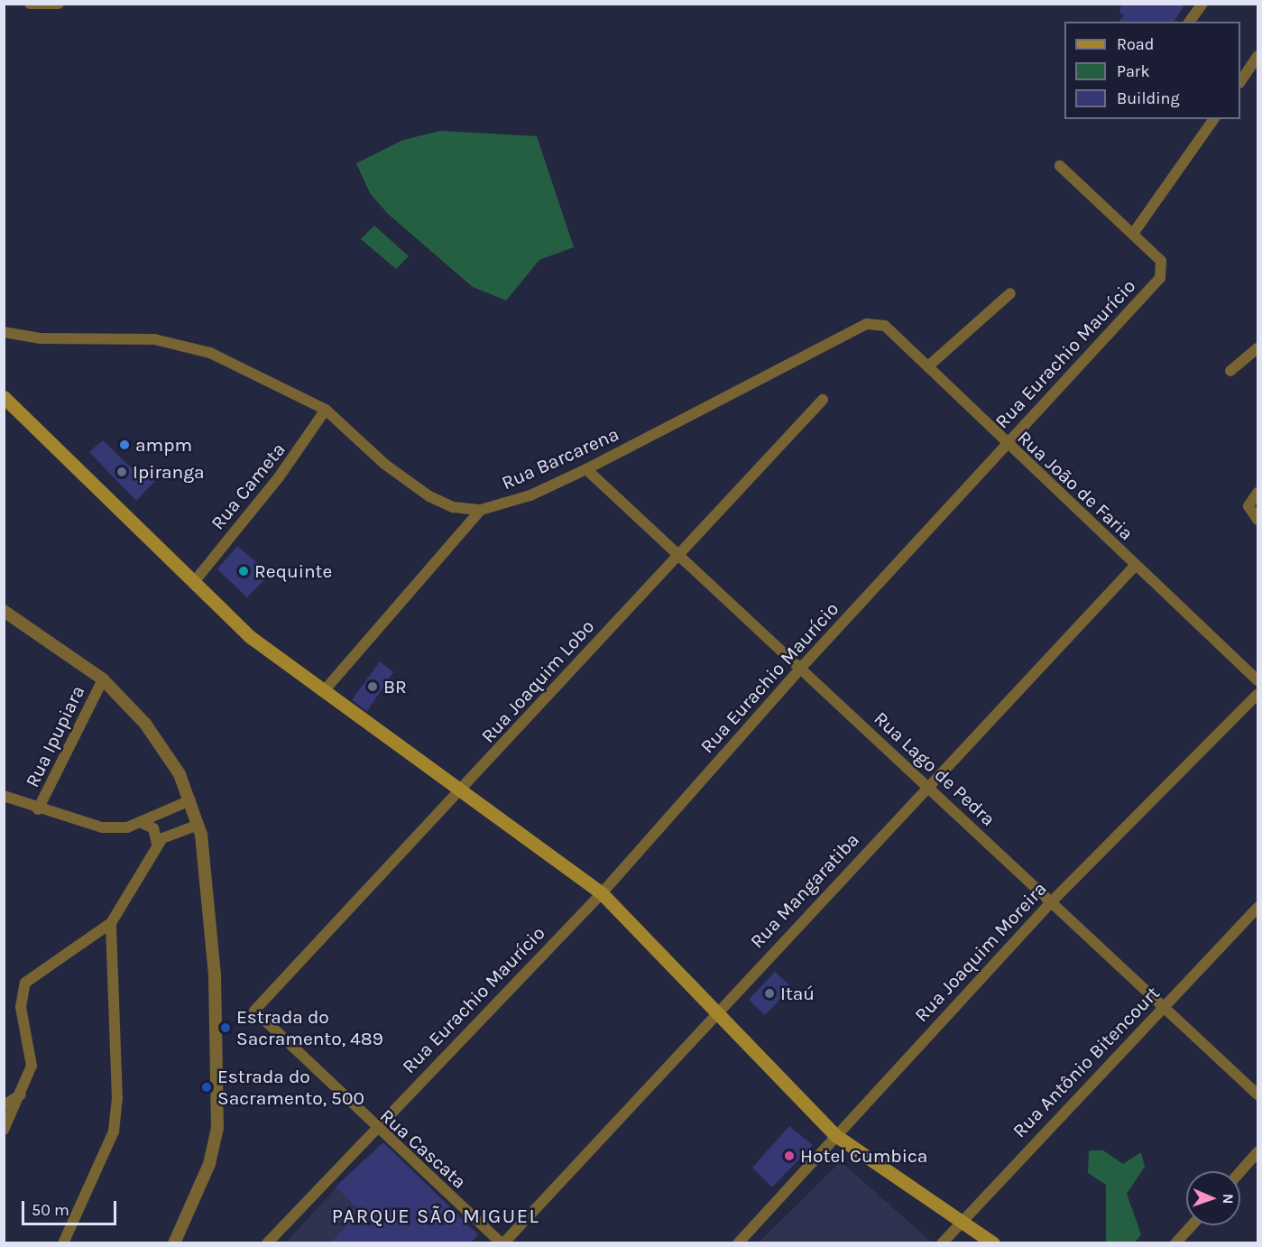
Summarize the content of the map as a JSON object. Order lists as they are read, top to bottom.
{
  "streets": {
    "street": [
      "Rua Eurachio Maurício",
      "Rua Barcarena",
      "Rua João de Faria",
      "Rua Cameta",
      "Rua Joaquim Lobo",
      "Rua Ipupiara",
      "Rua Lago de Pedra",
      "Rua Mangaratiba",
      "Rua Joaquim Moreira",
      "Rua Antônio Bitencourt",
      "Rua Cascata"
    ]
  },
  "crossings": [
    ["Rua Eurachio Maurício", "Rua João de Faria"],
    ["Rua Eurachio Maurício", "Rua Lago de Pedra"],
    ["Rua Eurachio Maurício", "Rua Cascata"],
    ["Rua Barcarena", "Rua João de Faria"],
    ["Rua Barcarena", "Rua Lago de Pedra"],
    ["Rua João de Faria", "Rua Mangaratiba"],
    ["Rua Joaquim Lobo", "Rua Lago de Pedra"],
    ["Rua Joaquim Lobo", "Rua Cascata"],
    ["Rua Lago de Pedra", "Rua Mangaratiba"],
    ["Rua Lago de Pedra", "Rua Joaquim Moreira"],
    ["Rua Lago de Pedra", "Rua Antônio Bitencourt"],
    ["Rua Mangaratiba", "Rua Cascata"]
  ],
  "districts": ["PARQUE SÃO MIGUEL"],
  "places": [
    "ampm",
    "Ipiranga",
    "Requinte",
    "BR",
    "Itaú",
    "Estrada do Sacramento, 489",
    "Estrada do Sacramento, 500",
    "Hotel Cumbica"
  ],
  "legend": ["Road", "Park", "Building"],
  "scale_bar": "50 m",
  "north": "right"
}
